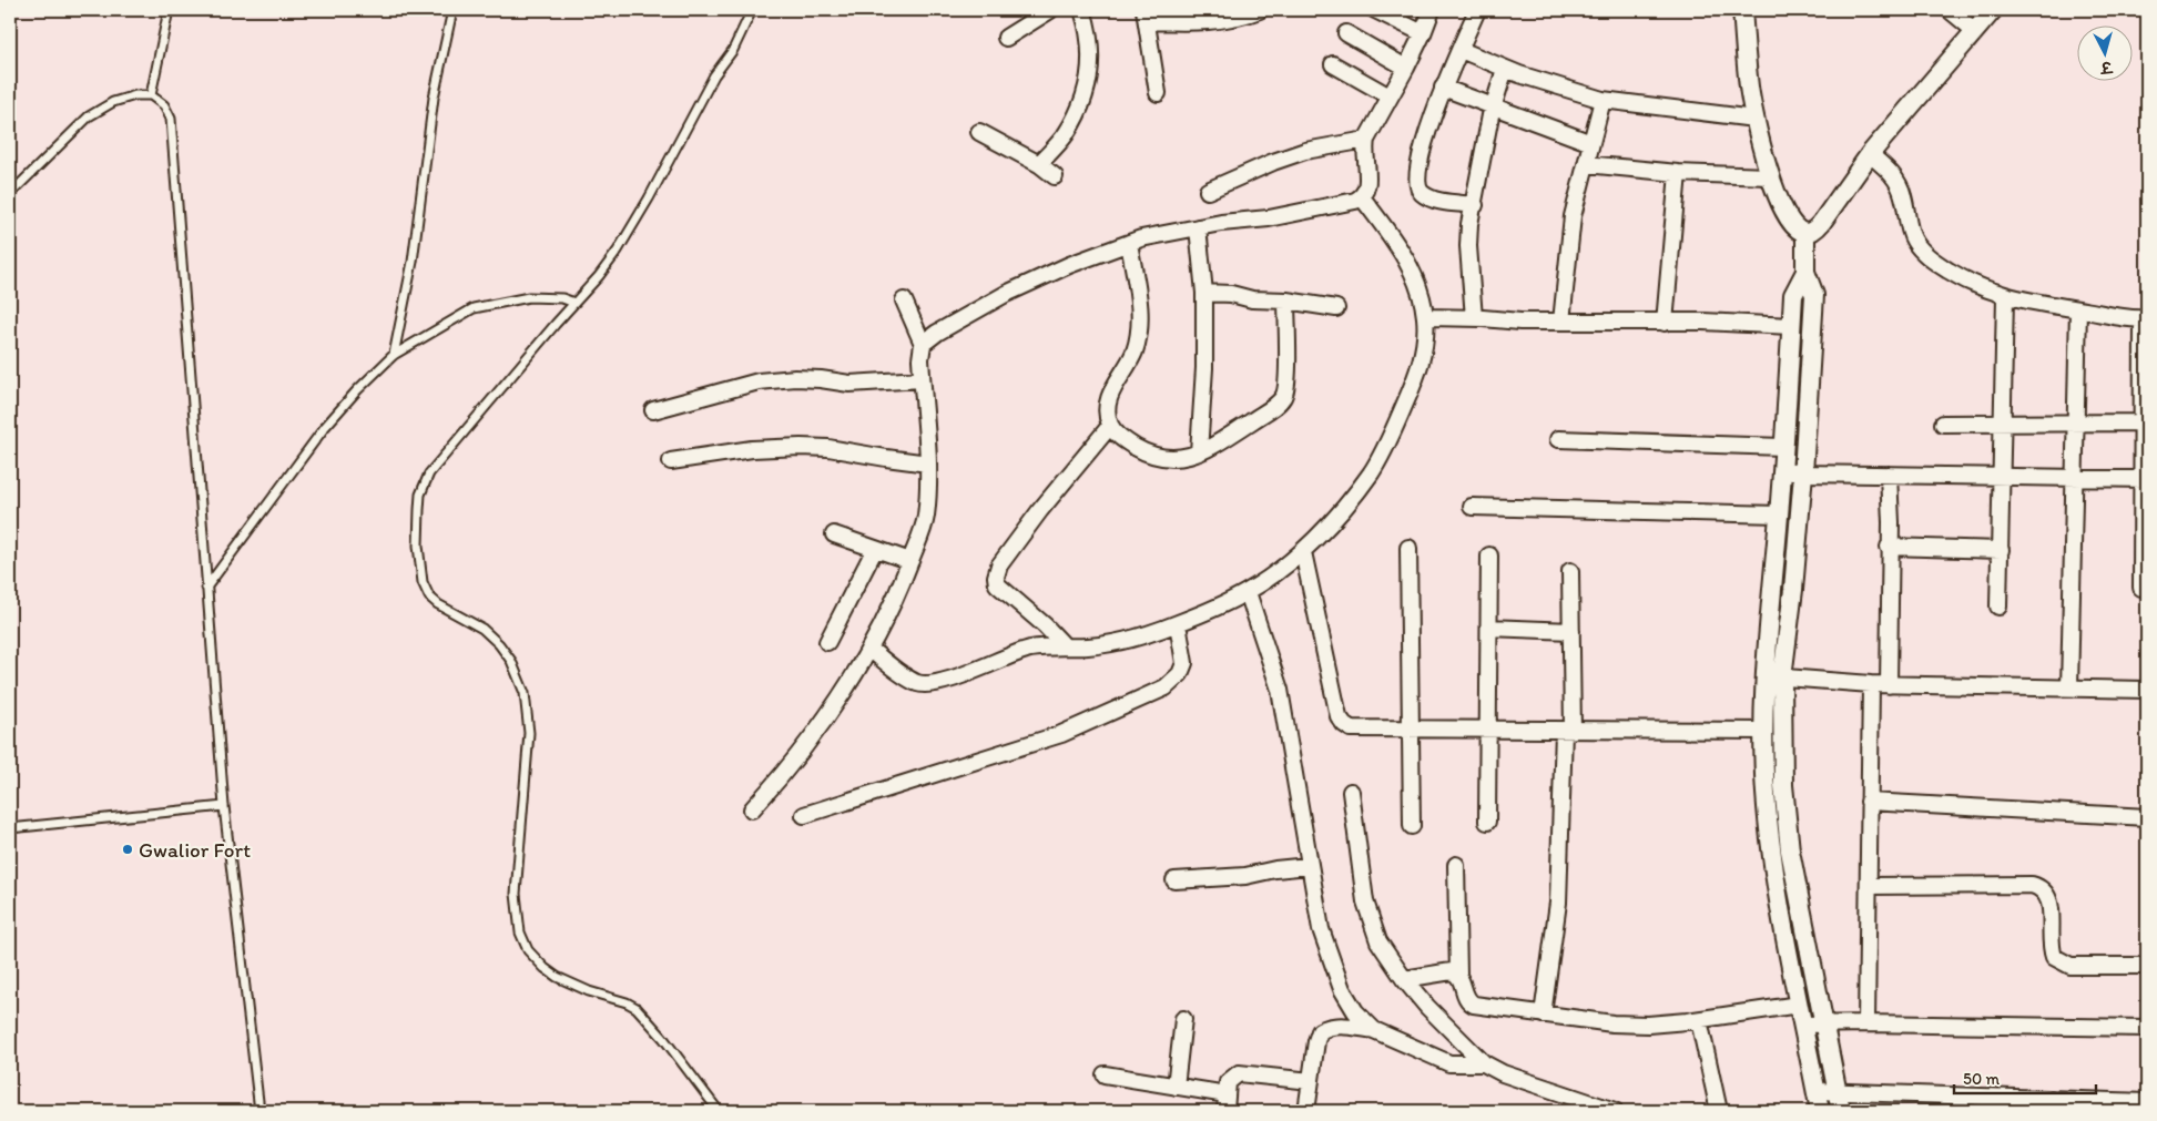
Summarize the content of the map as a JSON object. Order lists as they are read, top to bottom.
{
  "places": ["Gwalior Fort"],
  "scale_bar": "50 m",
  "north": "bottom"
}
